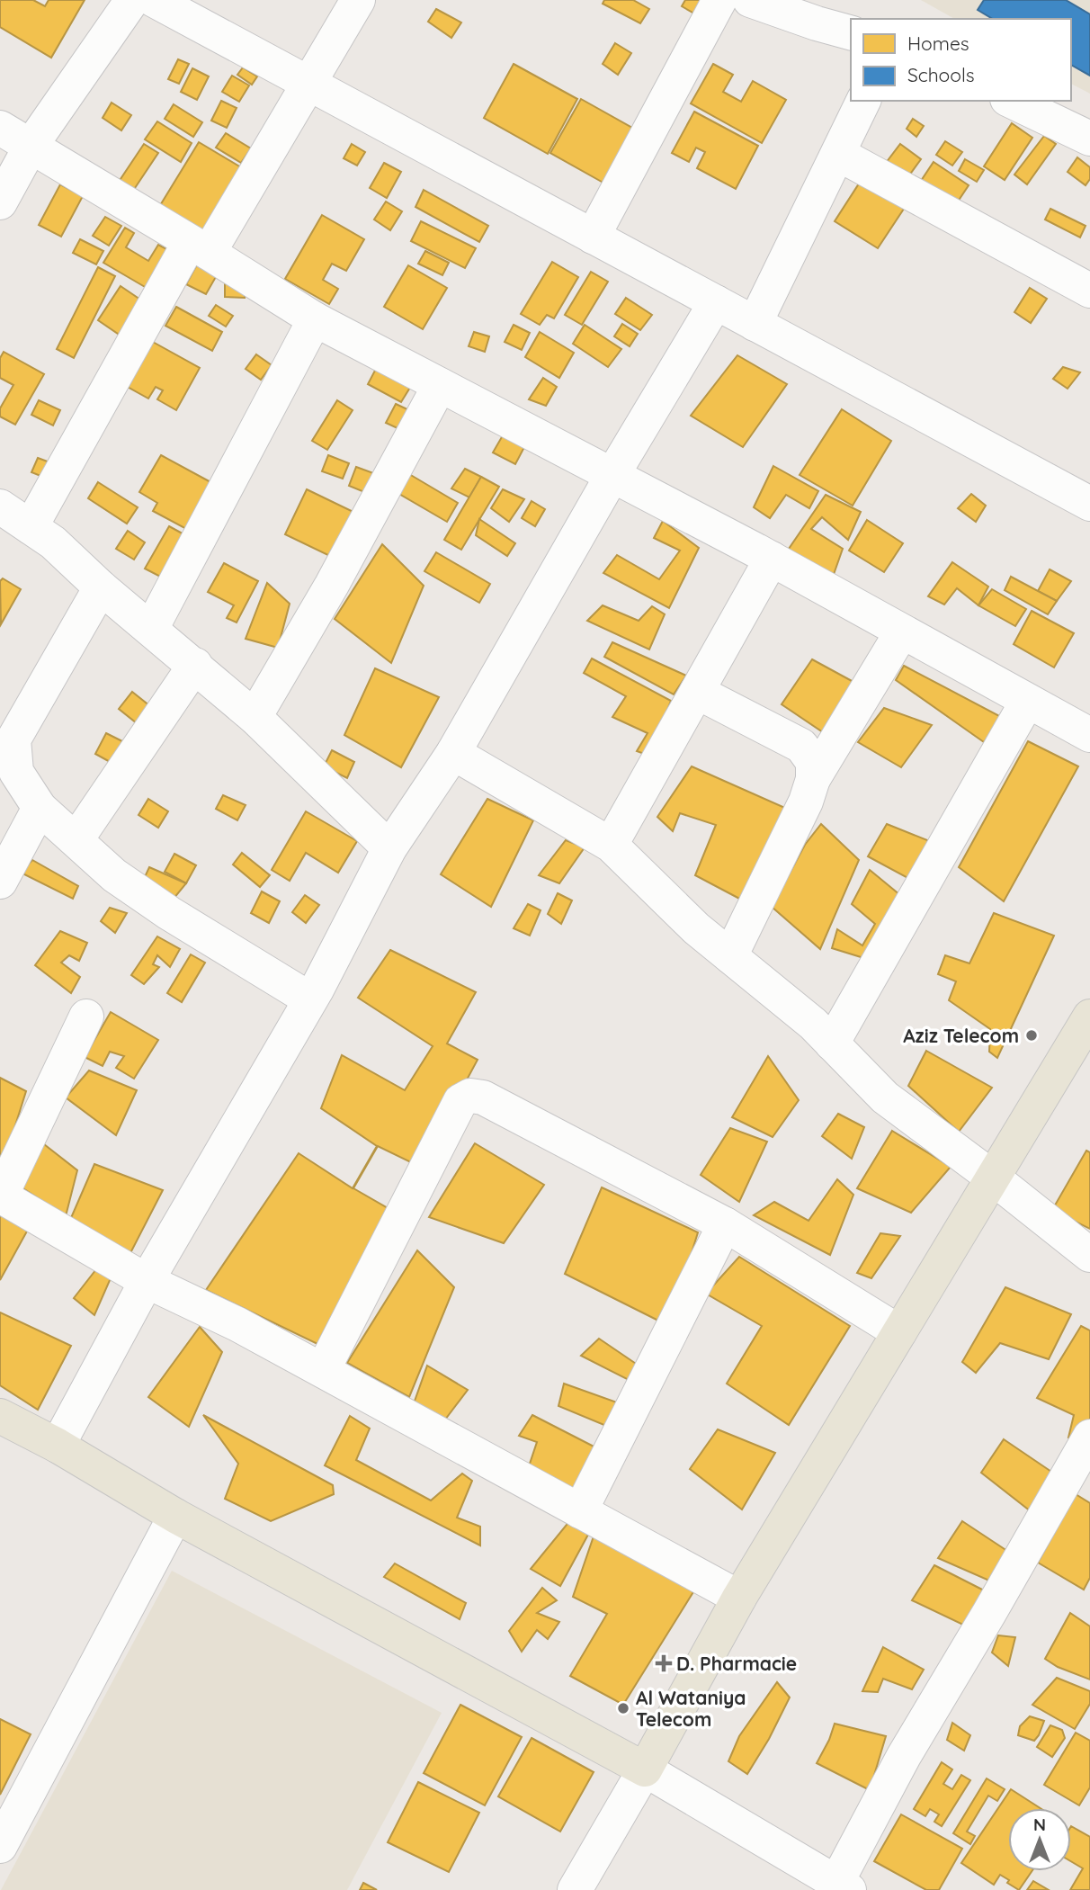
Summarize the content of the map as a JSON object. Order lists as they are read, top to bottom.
{
  "places": {
    "other": ["Aziz Telecom", "Al Wataniya Telecom"],
    "health": ["D. Pharmacie"]
  },
  "legend": ["Homes", "Schools"],
  "north": "top"
}
